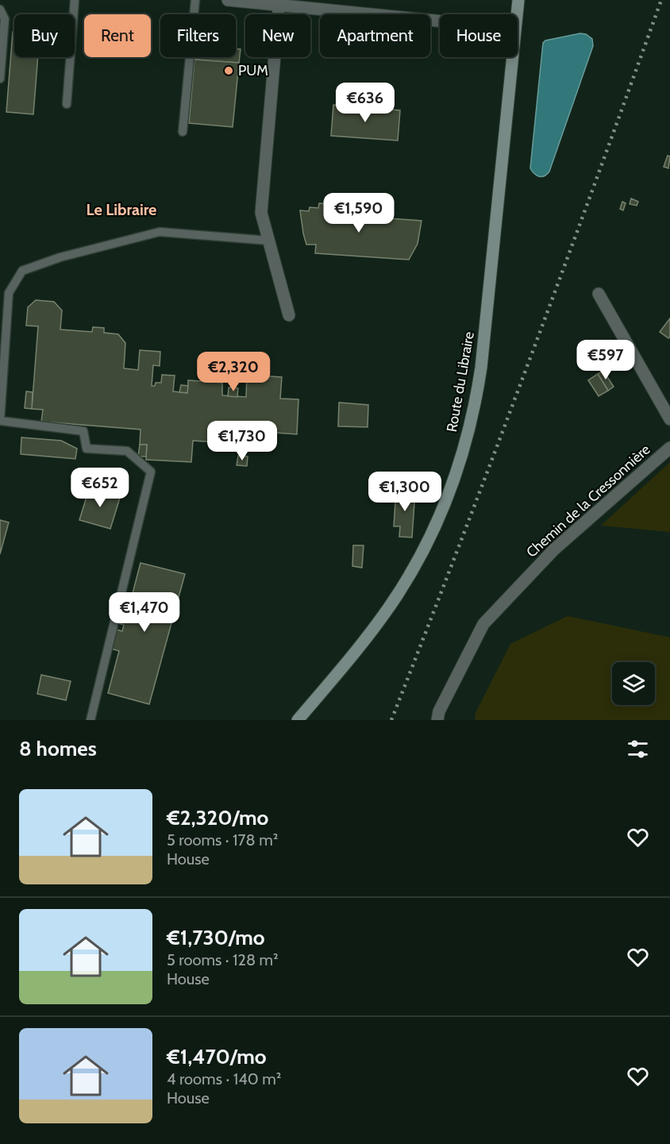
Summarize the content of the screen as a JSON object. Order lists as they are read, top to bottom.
{
  "streets": {
    "main road": ["Route du Libraire"],
    "street": ["Chemin de la Cressonnière"]
  },
  "districts": ["Le Libraire"],
  "places": ["PUM"],
  "page": {
    "chip": [
      "Buy",
      "Rent",
      "Filters",
      "New",
      "Apartment",
      "House"
    ],
    "price": [
      "€636",
      "€1,590",
      "€597",
      "€2,320",
      "€1,730",
      "€652",
      "€1,300",
      "€1,470"
    ],
    "heading": "8 homes",
    "list": [
      {
        "name": "€2,320/mo",
        "note": "5 rooms · 178 m² · House"
      },
      {
        "name": "€1,730/mo",
        "note": "5 rooms · 128 m² · House"
      },
      {
        "name": "€1,470/mo",
        "note": "4 rooms · 140 m² · House"
      }
    ]
  }
}
